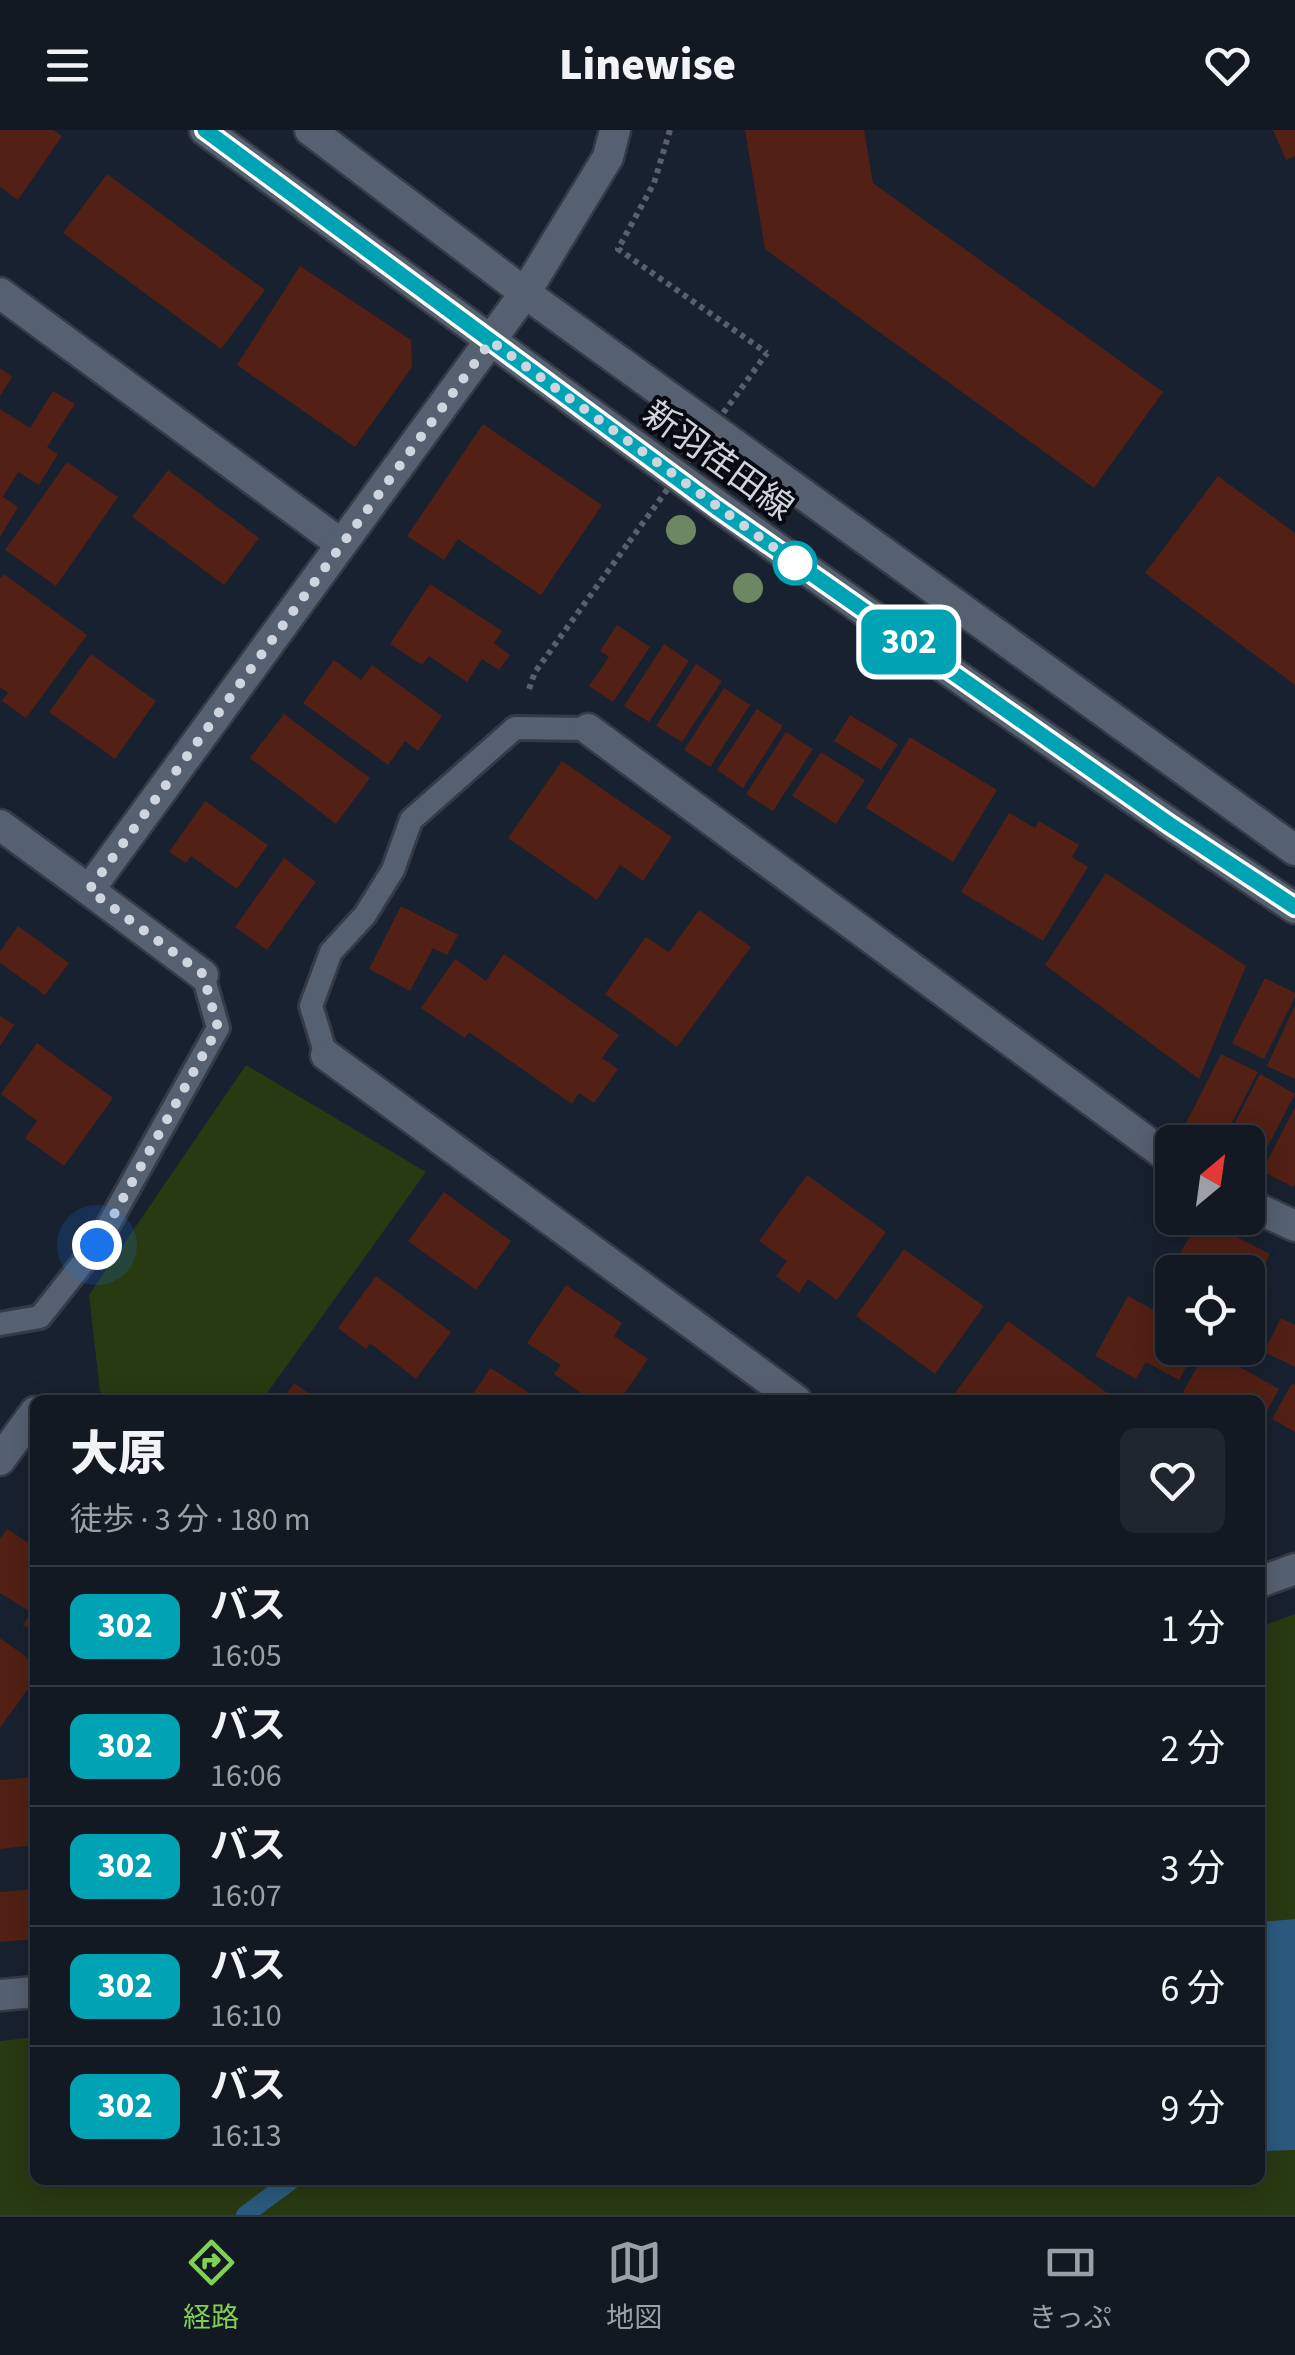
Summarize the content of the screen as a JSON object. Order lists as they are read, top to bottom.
{
  "streets": {
    "street": ["新羽荏田線"]
  },
  "lines": ["bus line 302"],
  "north": "top right",
  "page": {
    "header": "Linewise",
    "on_map": "302",
    "heading": ["大原", "徒歩 · 3 分 · 180 m"],
    "list": [
      {
        "mark": "302",
        "name": "バス",
        "note": "16:05",
        "value": "1 分"
      },
      {
        "mark": "302",
        "name": "バス",
        "note": "16:06",
        "value": "2 分"
      },
      {
        "mark": "302",
        "name": "バス",
        "note": "16:07",
        "value": "3 分"
      },
      {
        "mark": "302",
        "name": "バス",
        "note": "16:10",
        "value": "6 分"
      },
      {
        "mark": "302",
        "name": "バス",
        "note": "16:13",
        "value": "9 分"
      }
    ],
    "tabs": ["経路", "地図", "きっぷ"]
  }
}
